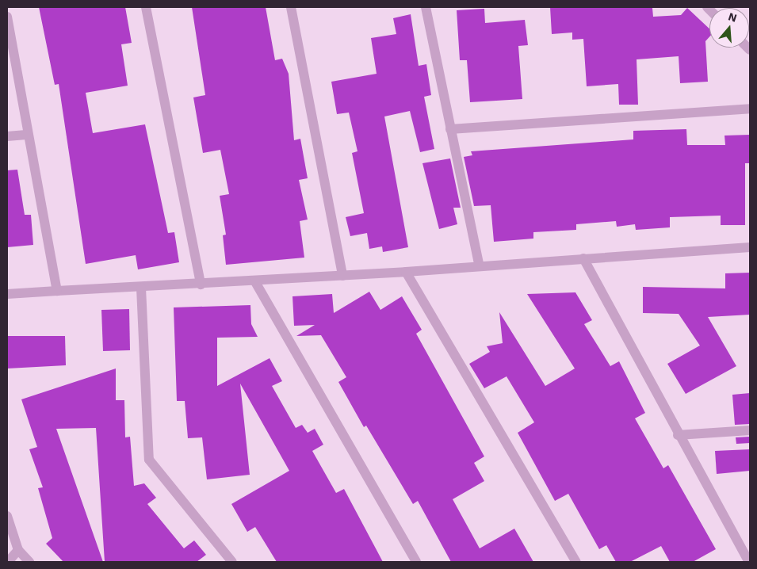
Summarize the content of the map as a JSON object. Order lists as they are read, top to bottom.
{
  "north": "top"
}
